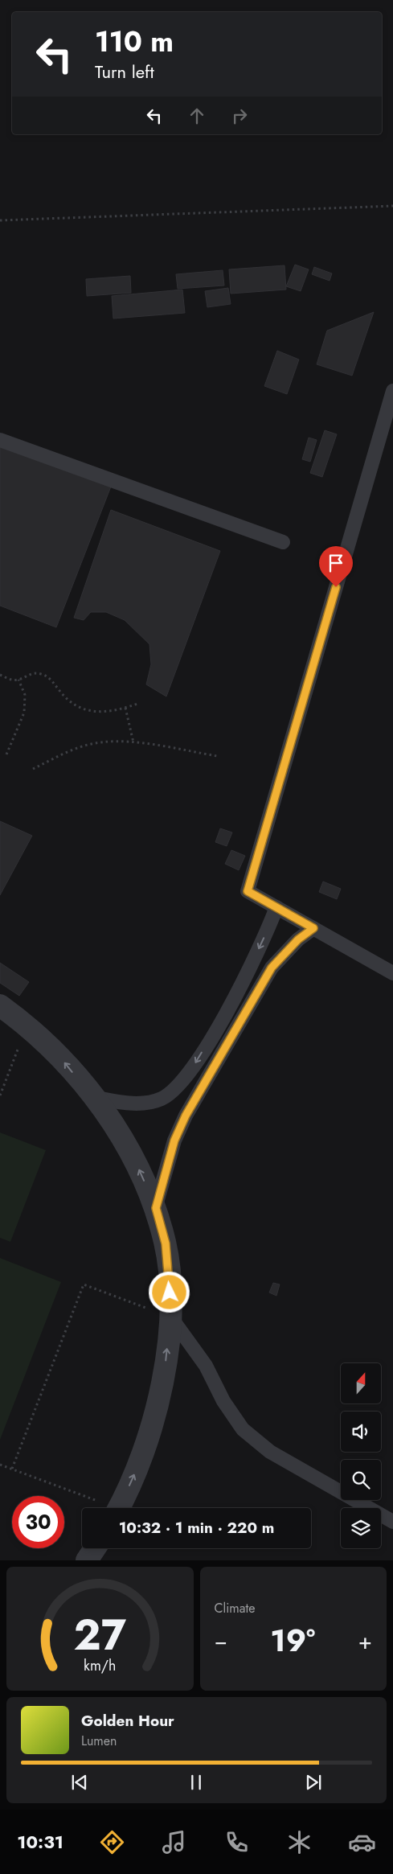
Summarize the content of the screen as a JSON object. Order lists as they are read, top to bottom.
{
  "north": "top",
  "page": {
    "turn": ["110 m", "Turn left"],
    "limit": "30",
    "trip": "10:32 · 1 min · 220 m",
    "tile": "Climate",
    "heat": ["−", "19°", "+"],
    "song": ["Golden Hour", "Lumen"],
    "tabs": "10:31",
    "gauge": ["27", "km/h"]
  }
}
